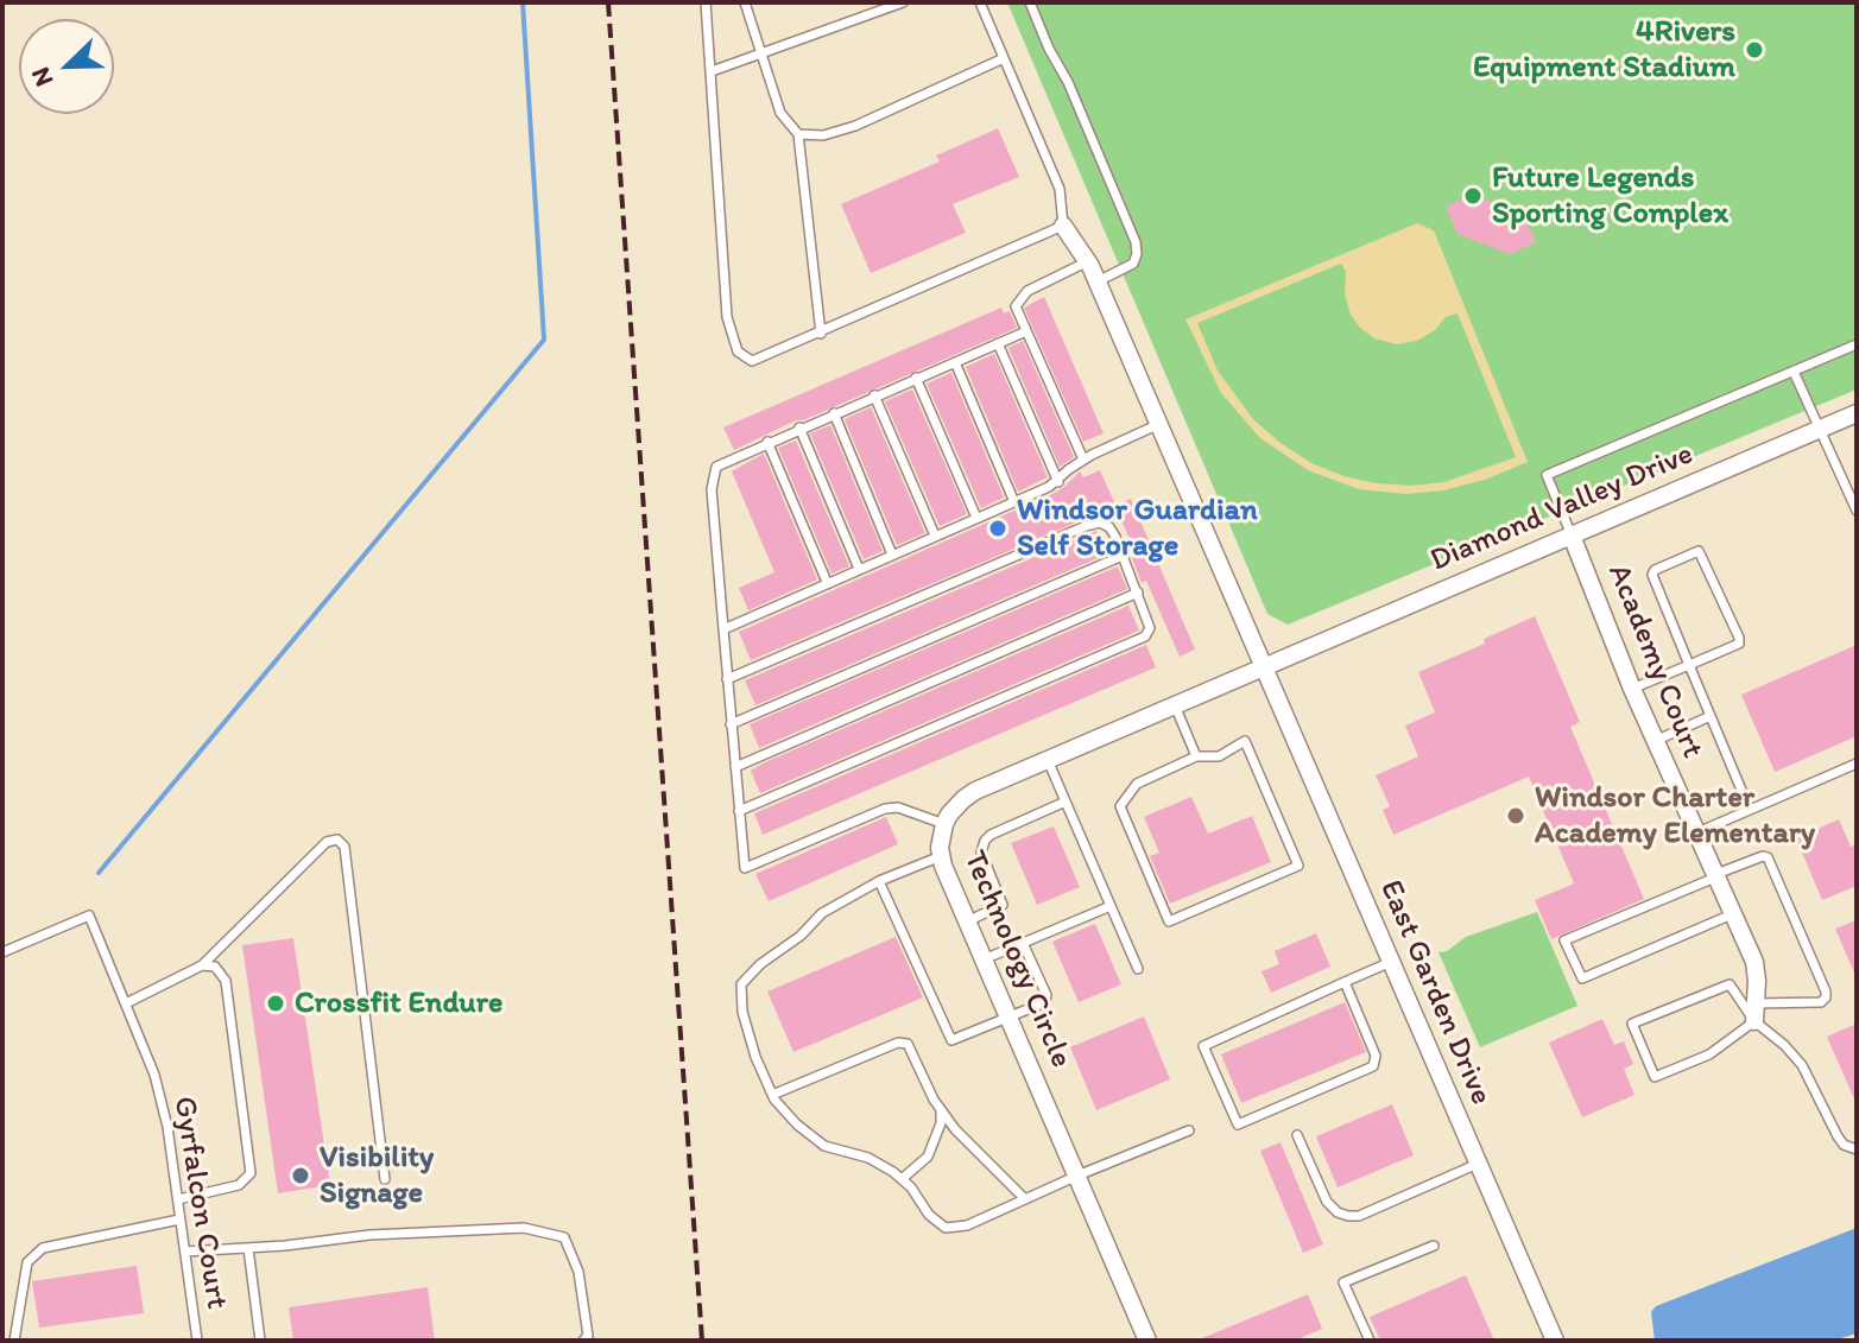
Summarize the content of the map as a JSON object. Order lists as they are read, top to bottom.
{
  "streets": {
    "street": [
      "Diamond Valley Drive",
      "Academy Court",
      "Technology Circle",
      "East Garden Drive"
    ],
    "lane": ["Gyrfalcon Court"]
  },
  "crossings": [
    ["Diamond Valley Drive", "Academy Court"],
    ["Diamond Valley Drive", "Technology Circle"],
    ["Diamond Valley Drive", "East Garden Drive"],
    ["Technology Circle", "East Garden Drive"]
  ],
  "places": [
    "4Rivers Equipment Stadium",
    "Future Legends Sporting Complex",
    "Windsor Guardian Self Storage",
    "Windsor Charter Academy Elementary",
    "Crossfit Endure",
    "Visibility Signage"
  ],
  "north": "bottom left"
}
